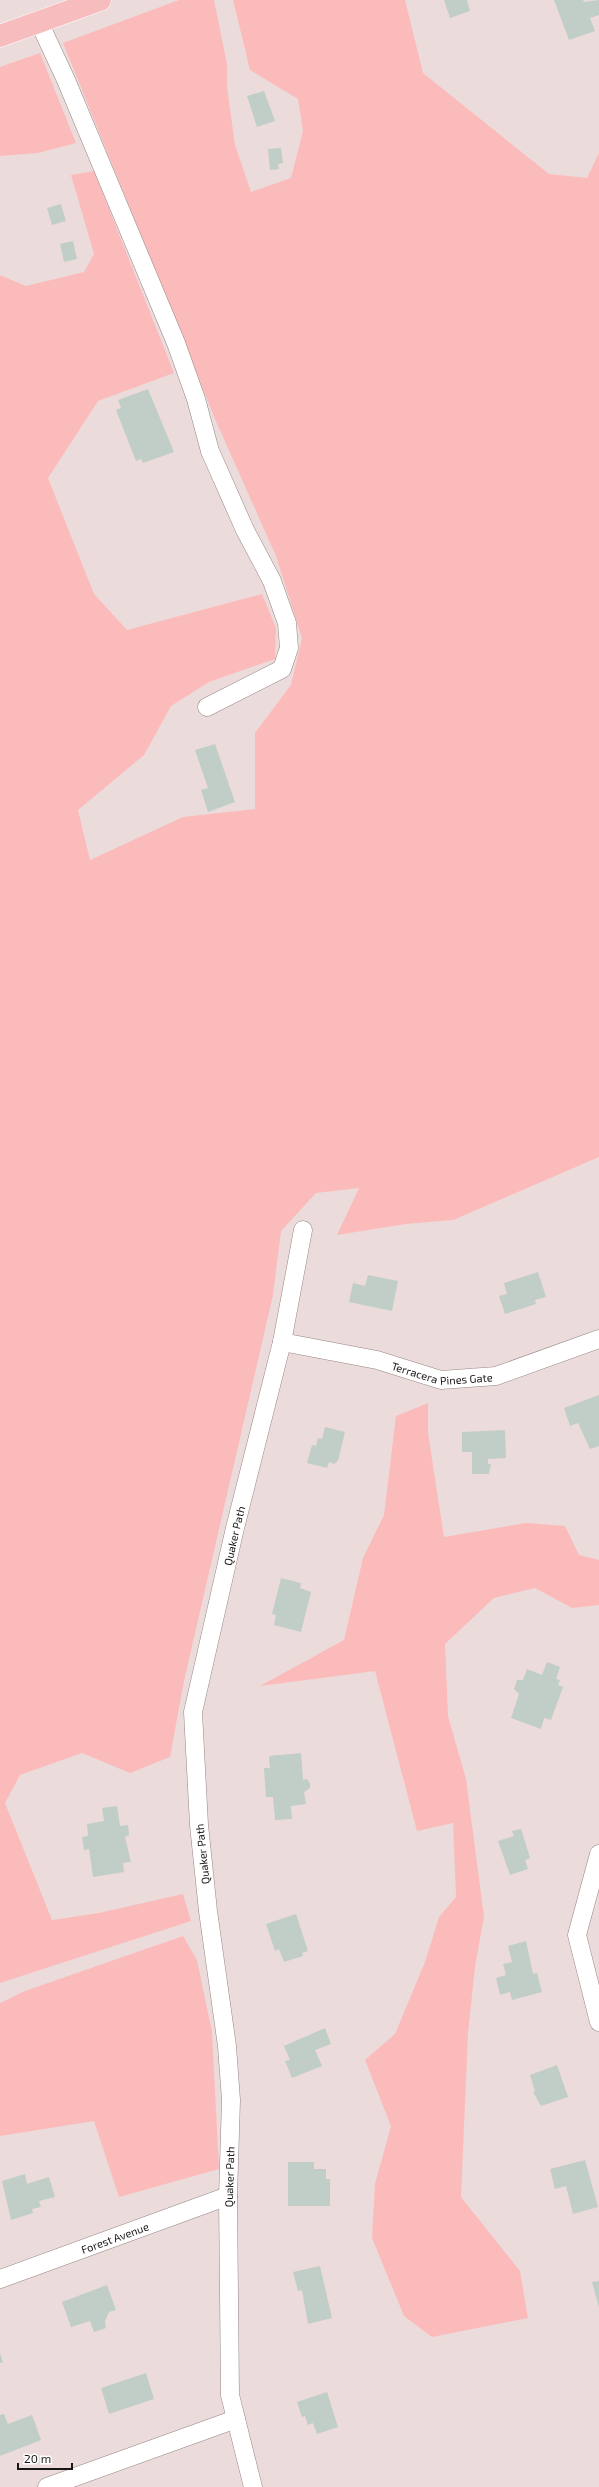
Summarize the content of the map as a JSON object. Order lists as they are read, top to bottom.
{
  "streets": {
    "street": ["Terracera Pines Gate", "Quaker Path", "Forest Avenue"]
  },
  "crossings": [
    ["Terracera Pines Gate", "Quaker Path"],
    ["Quaker Path", "Forest Avenue"]
  ],
  "scale_bar": "20 m"
}
